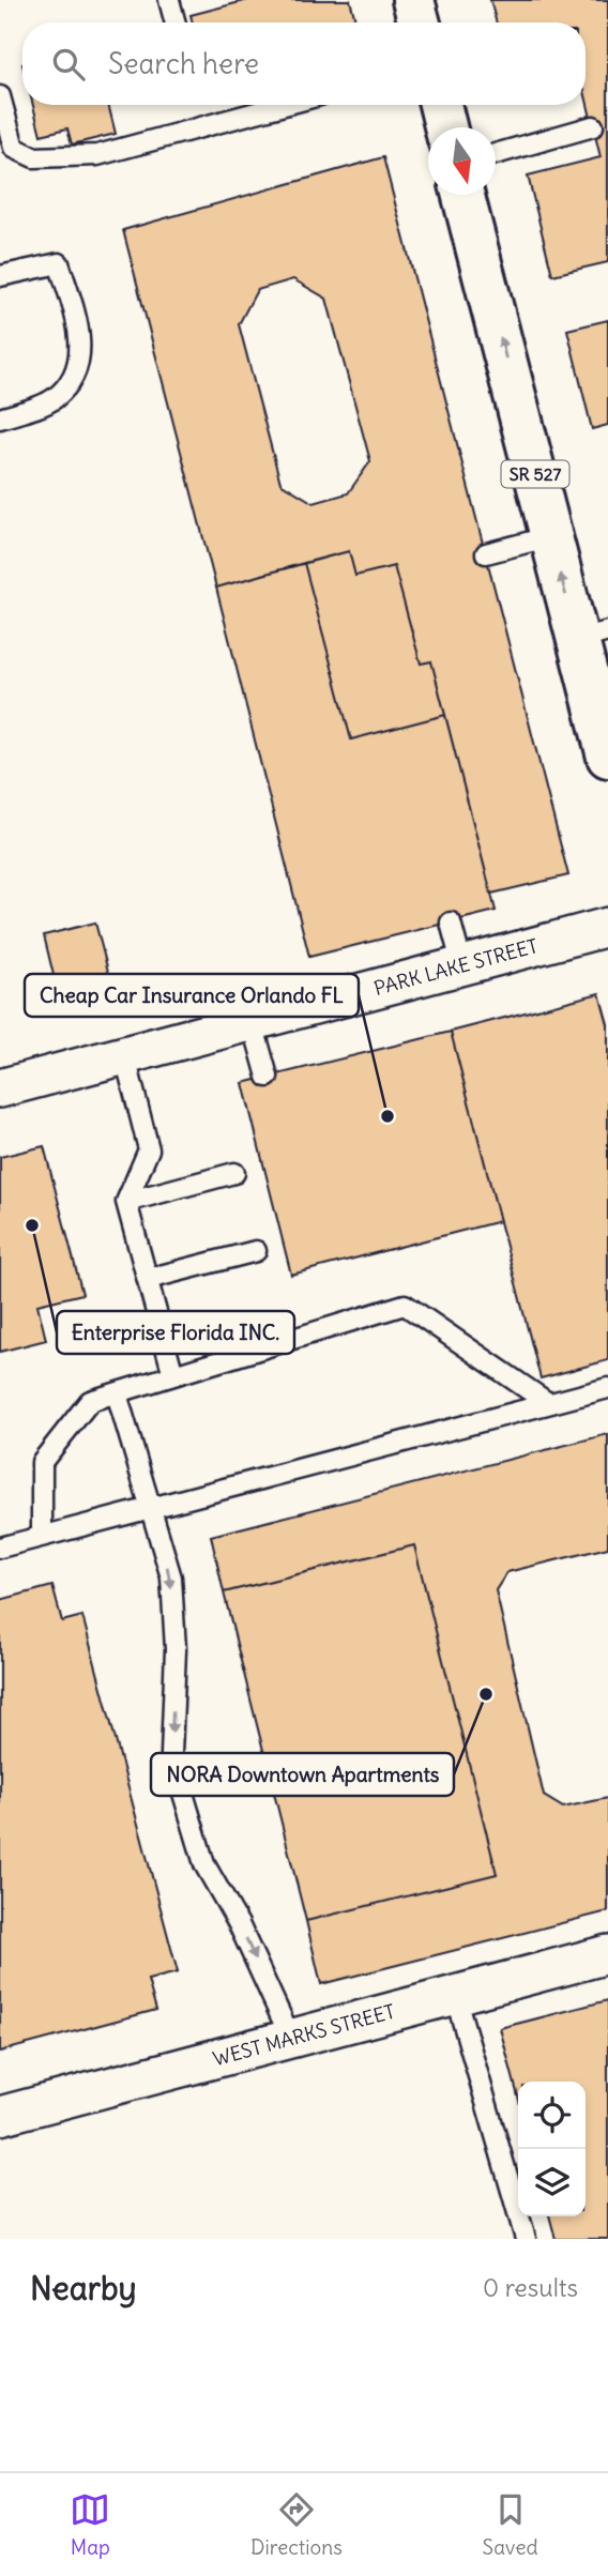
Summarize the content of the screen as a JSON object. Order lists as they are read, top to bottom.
{
  "streets": {
    "main road": ["SR 527"],
    "street": ["PARK LAKE STREET", "WEST MARKS STREET"]
  },
  "places": ["Cheap Car Insurance Orlando FL", "Enterprise Florida INC.", "NORA Downtown Apartments"],
  "north": "bottom",
  "page": {
    "search": "Search here",
    "heading": ["Nearby", "0 results"],
    "nav": ["Map", "Directions", "Saved"]
  }
}
